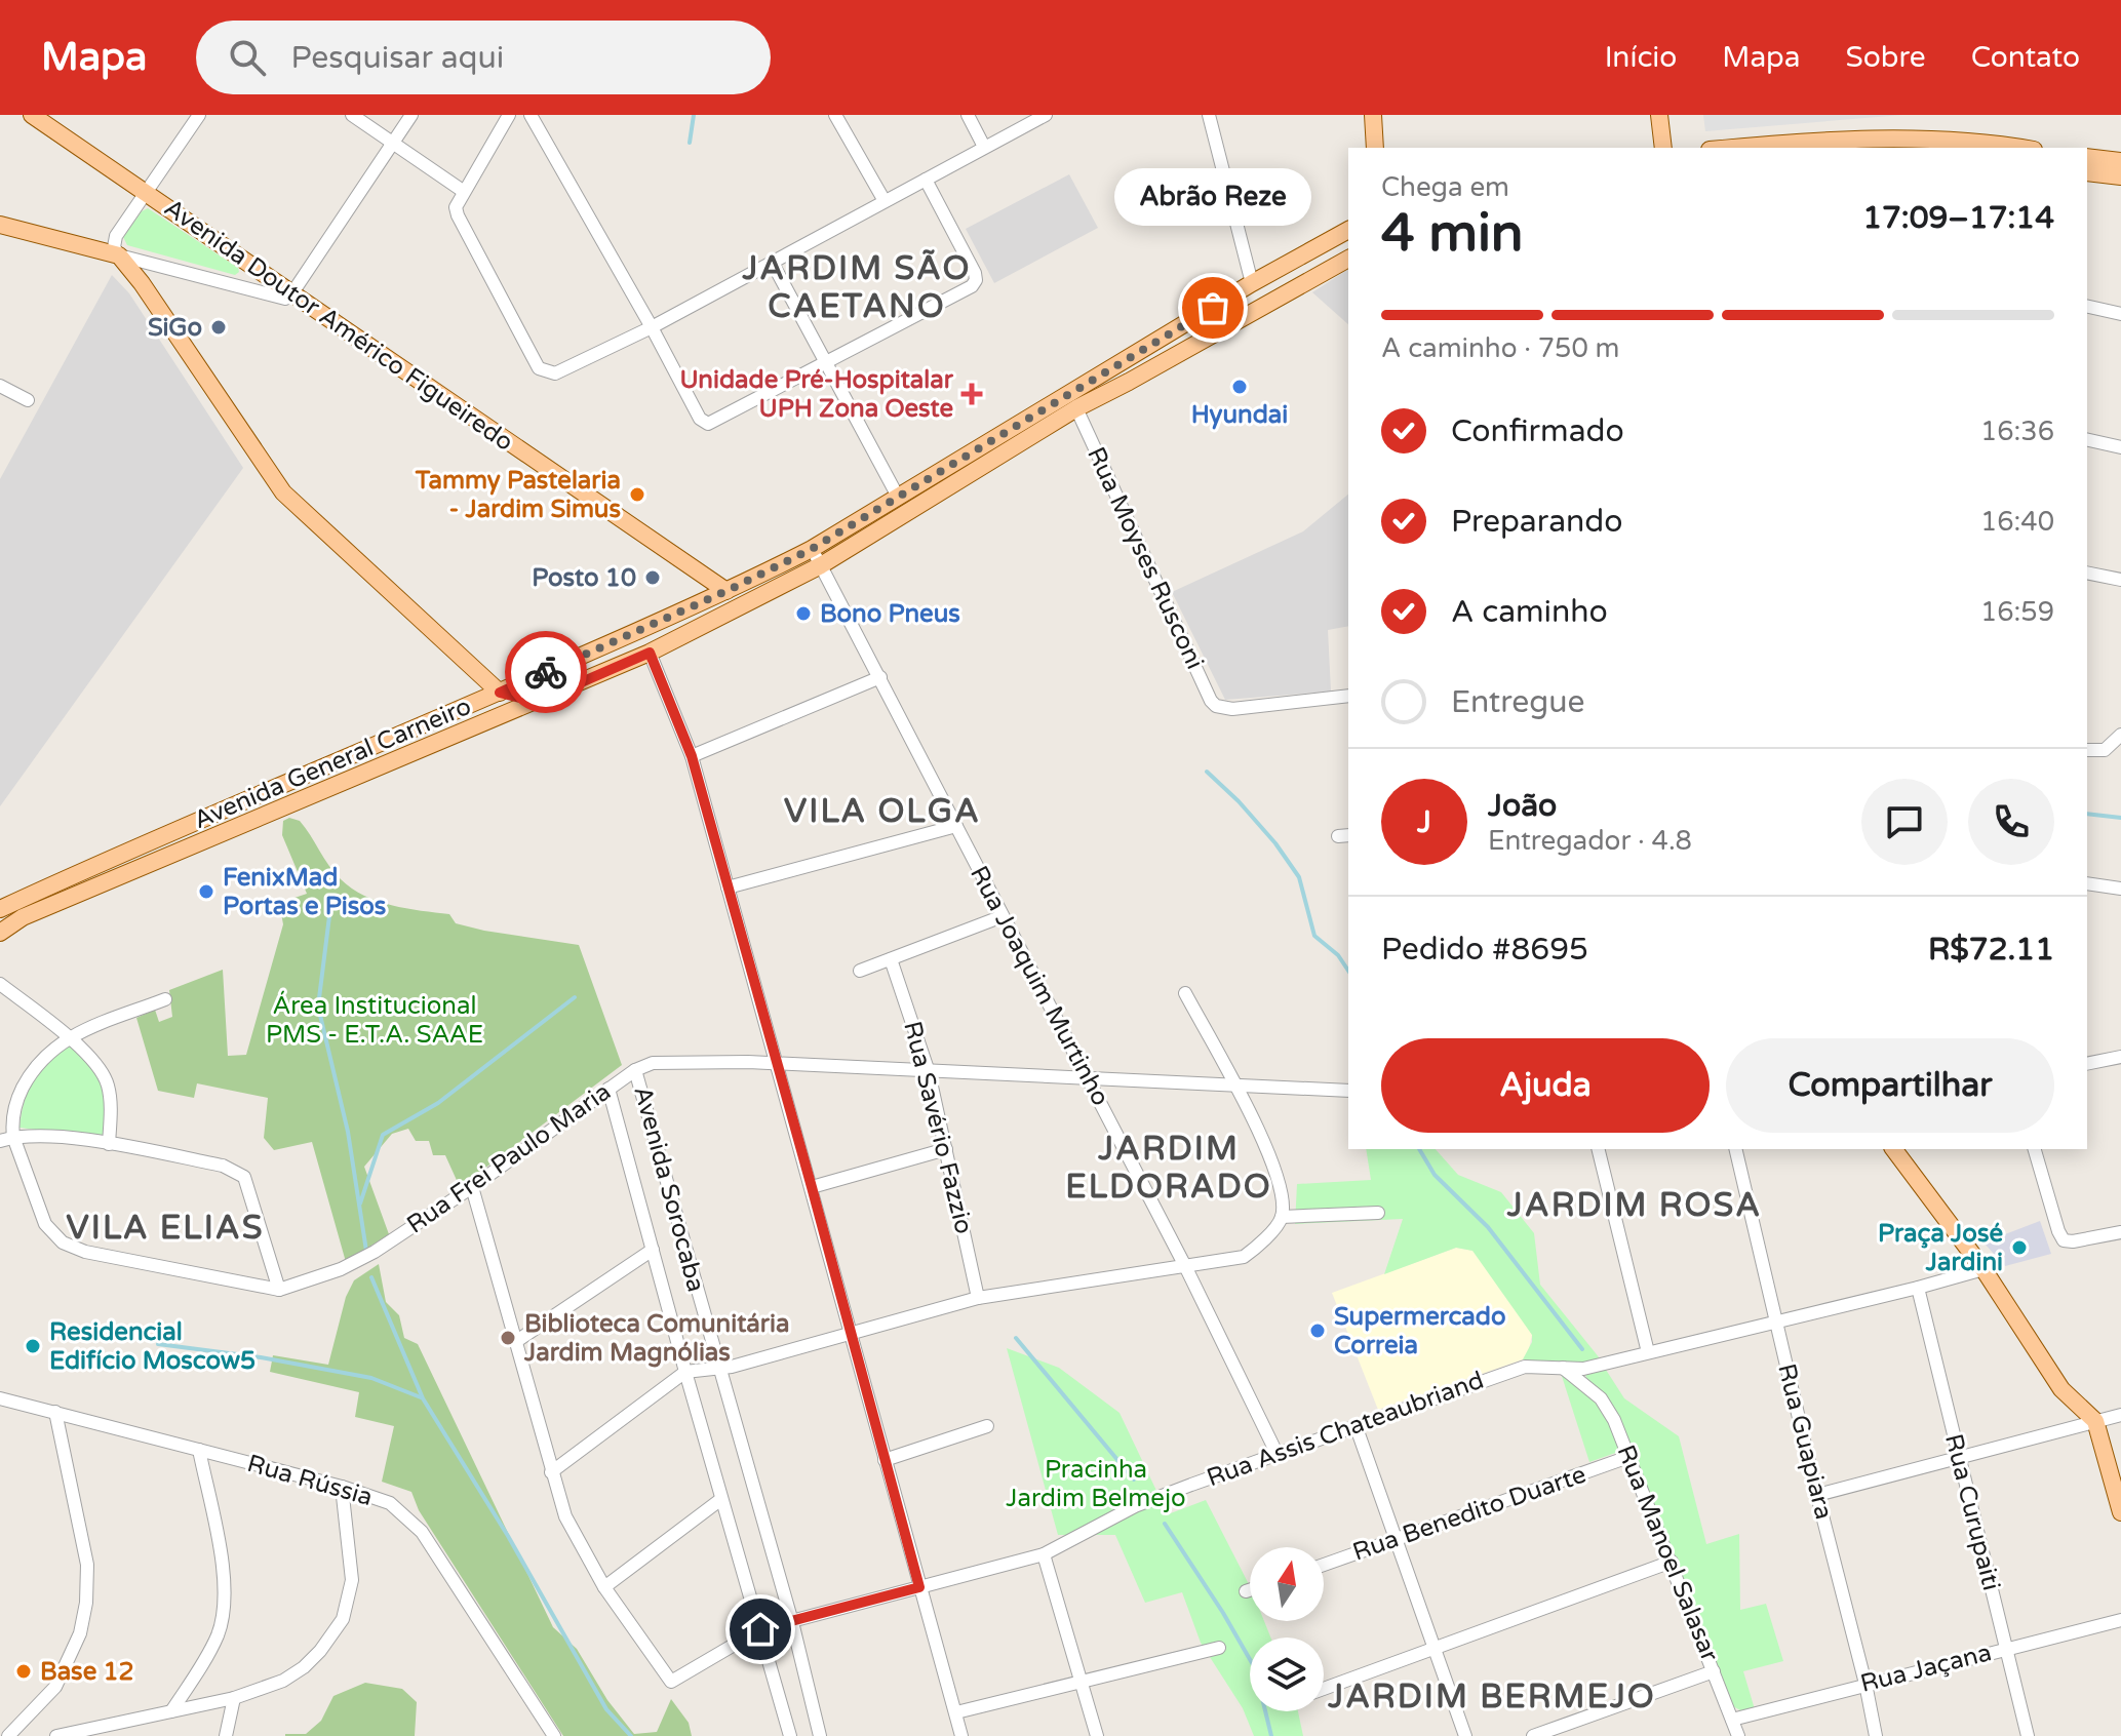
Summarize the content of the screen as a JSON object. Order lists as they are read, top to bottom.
{
  "streets": {
    "main road": ["Avenida Doutor Américo Figueiredo", "Avenida General Carneiro"],
    "street": [
      "Rua Moyses Rusconi",
      "Rua Joaquim Murtinho",
      "Rua Savério Fazzio",
      "Rua Frei Paulo Maria",
      "Avenida Sorocaba",
      "Rua Assis Chateaubriand",
      "Rua Guapiara",
      "Rua Rússia",
      "Rua Curupaiti",
      "Rua Benedito Duarte",
      "Rua Manoel Salasar",
      "Rua Jaçana"
    ]
  },
  "crossings": [
    ["Avenida Doutor Américo Figueiredo", "Avenida General Carneiro"],
    ["Rua Moyses Rusconi", "Avenida General Carneiro"],
    ["Avenida General Carneiro", "Rua Joaquim Murtinho"],
    ["Rua Joaquim Murtinho", "Rua Frei Paulo Maria"],
    ["Rua Joaquim Murtinho", "Rua Assis Chateaubriand"],
    ["Rua Savério Fazzio", "Rua Frei Paulo Maria"],
    ["Rua Frei Paulo Maria", "Avenida Sorocaba"],
    ["Avenida Sorocaba", "Rua Assis Chateaubriand"],
    ["Rua Assis Chateaubriand", "Rua Guapiara"],
    ["Rua Assis Chateaubriand", "Rua Curupaiti"],
    ["Rua Assis Chateaubriand", "Rua Manoel Salasar"],
    ["Rua Guapiara", "Rua Jaçana"],
    ["Rua Curupaiti", "Rua Jaçana"],
    ["Rua Benedito Duarte", "Rua Manoel Salasar"],
    ["Rua Manoel Salasar", "Rua Jaçana"]
  ],
  "districts": [
    "JARDIM SÃO CAETANO",
    "VILA OLGA",
    "JARDIM ELDORADO",
    "JARDIM ROSA",
    "VILA ELIAS",
    "JARDIM BERMEJO"
  ],
  "parks": ["Área Institucional PMS - E.T.A. SAAE", "Pracinha Jardim Belmejo"],
  "places": {
    "other": [
      "Abrão Reze",
      "SiGo",
      "Hyundai",
      "Tammy Pastelaria - Jardim Simus",
      "Posto 10",
      "Bono Pneus",
      "FenixMad Portas e Pisos",
      "Praça José Jardini",
      "Supermercado Correia",
      "Biblioteca Comunitária Jardim Magnólias",
      "Residencial Edifício Moscow5",
      "Base 12"
    ],
    "health": ["Unidade Pré-Hospitalar UPH Zona Oeste"]
  },
  "north": "top",
  "page": {
    "header": "Mapa",
    "search": "Pesquisar aqui",
    "nav": [
      "Início",
      "Mapa",
      "Sobre",
      "Contato"
    ],
    "heading": ["4 min", "Chega em", "17:09–17:14"],
    "panel": [
      "João",
      "Entregador · 4.8",
      "Pedido #8695",
      "R$72.11"
    ],
    "bubble": "Abrão Reze",
    "bar": "A caminho · 750 m",
    "list": [
      ["Confirmado", "16:36"],
      ["Preparando", "16:40"],
      ["A caminho", "16:59"],
      "Entregue"
    ],
    "round": "J",
    "buttons": ["Ajuda", "Compartilhar"]
  }
}
